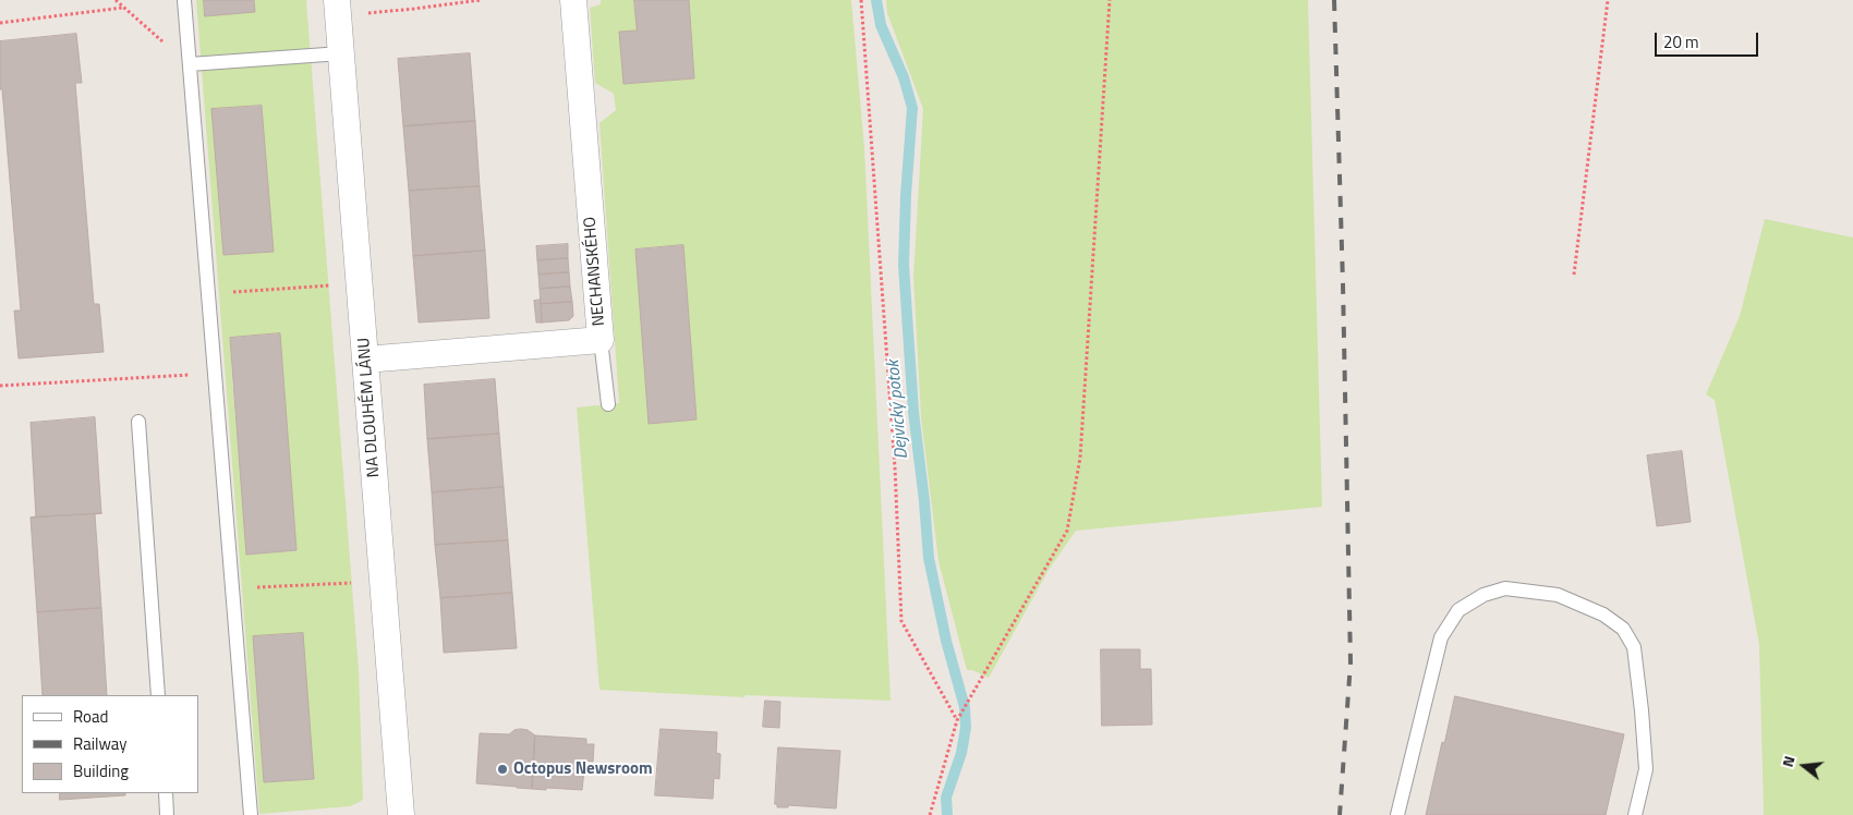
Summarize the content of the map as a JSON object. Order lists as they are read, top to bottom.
{
  "streets": {
    "street": ["NECHANSKÉHO", "NA DLOUHÉM LÁNU"]
  },
  "crossings": [
    ["NECHANSKÉHO", "NA DLOUHÉM LÁNU"]
  ],
  "water": ["Dejvický potok"],
  "places": ["Octopus Newsroom"],
  "legend": ["Road", "Railway", "Building"],
  "scale_bar": "20 m",
  "north": "left"
}
